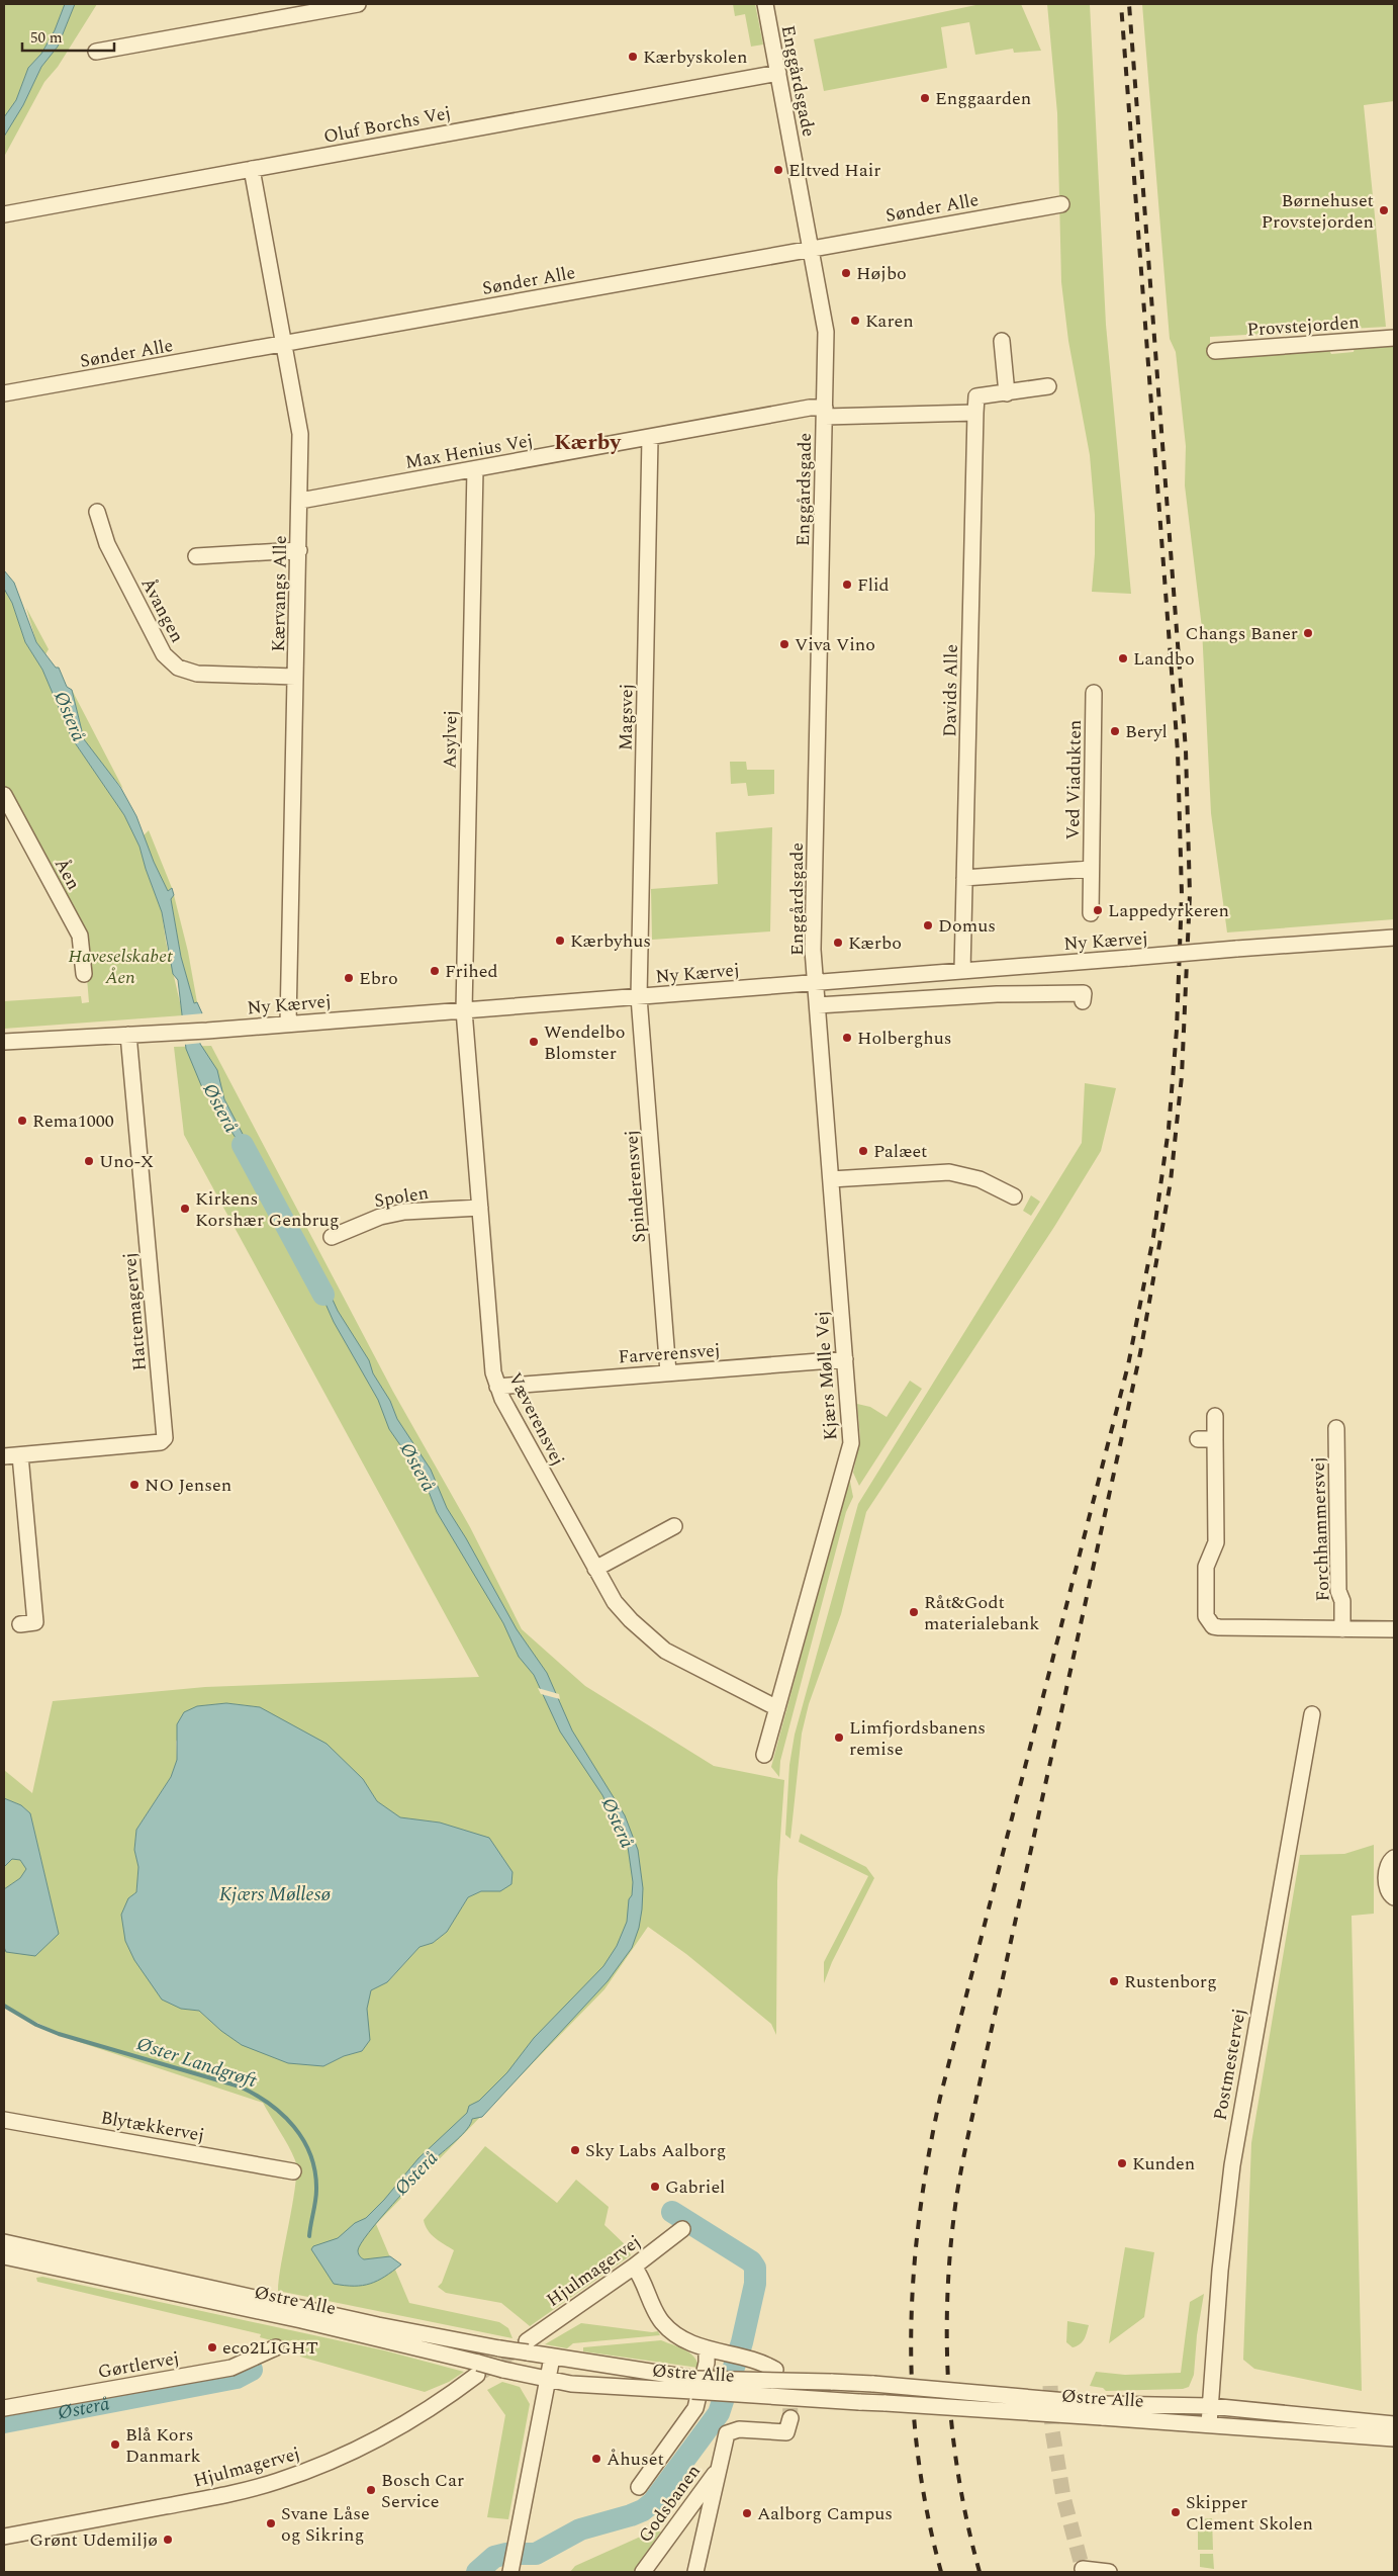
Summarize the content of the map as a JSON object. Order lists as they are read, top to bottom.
{
  "streets": {
    "street": [
      "Enggårdsgade",
      "Oluf Borchs Vej",
      "Sønder Alle",
      "Provstejorden",
      "Max Henius Vej",
      "Kærvangs Alle",
      "Åvangen",
      "Davids Alle",
      "Magsvej",
      "Asylvej",
      "Ved Viadukten",
      "Åen",
      "Ny Kærvej",
      "Spinderensvej",
      "Spolen",
      "Hattemagervej",
      "Farverensvej",
      "Kjærs Mølle Vej",
      "Væverensvej",
      "Forchhammersvej",
      "Postmestervej",
      "Blytækkervej",
      "Hjulmagervej",
      "Østre Alle",
      "Gørtlervej",
      "Godsbanen"
    ]
  },
  "crossings": [
    ["Enggårdsgade", "Oluf Borchs Vej"],
    ["Enggårdsgade", "Sønder Alle"],
    ["Enggårdsgade", "Max Henius Vej"],
    ["Enggårdsgade", "Ny Kærvej"],
    ["Enggårdsgade", "Kjærs Mølle Vej"],
    ["Oluf Borchs Vej", "Kærvangs Alle"],
    ["Sønder Alle", "Kærvangs Alle"],
    ["Max Henius Vej", "Kærvangs Alle"],
    ["Max Henius Vej", "Magsvej"],
    ["Max Henius Vej", "Asylvej"],
    ["Kærvangs Alle", "Åvangen"],
    ["Kærvangs Alle", "Ny Kærvej"],
    ["Davids Alle", "Ny Kærvej"],
    ["Magsvej", "Ny Kærvej"],
    ["Magsvej", "Spinderensvej"],
    ["Asylvej", "Ny Kærvej"],
    ["Asylvej", "Væverensvej"],
    ["Ny Kærvej", "Spinderensvej"],
    ["Ny Kærvej", "Hattemagervej"],
    ["Ny Kærvej", "Kjærs Mølle Vej"],
    ["Ny Kærvej", "Væverensvej"],
    ["Spinderensvej", "Farverensvej"],
    ["Spolen", "Væverensvej"],
    ["Farverensvej", "Kjærs Mølle Vej"],
    ["Farverensvej", "Væverensvej"],
    ["Kjærs Mølle Vej", "Væverensvej"],
    ["Postmestervej", "Østre Alle"],
    ["Hjulmagervej", "Østre Alle"]
  ],
  "districts": ["Kærby"],
  "water": ["Østerå", "Kjærs Møllesø", "Øster Landgrøft"],
  "parks": ["Haveselskabet Åen"],
  "places": [
    "Kærbyskolen",
    "Enggaarden",
    "Eltved Hair",
    "Børnehuset Provstejorden",
    "Højbo",
    "Karen",
    "Flid",
    "Changs Baner",
    "Viva Vino",
    "Landbo",
    "Beryl",
    "Lappedyrkeren",
    "Domus",
    "Kærbyhus",
    "Kærbo",
    "Frihed",
    "Ebro",
    "Holberghus",
    "Wendelbo Blomster",
    "Rema1000",
    "Palæet",
    "Uno-X",
    "Kirkens Korshær Genbrug",
    "NO Jensen",
    "Råt&Godt materialebank",
    "Limfjordsbanens remise",
    "Rustenborg",
    "Sky Labs Aalborg",
    "Kunden",
    "Gabriel",
    "eco2LIGHT",
    "Blå Kors Danmark",
    "Åhuset",
    "Bosch Car Service",
    "Skipper Clement Skolen",
    "Aalborg Campus",
    "Svane Låse og Sikring",
    "Grønt Udemiljø"
  ],
  "scale_bar": "50 m"
}
